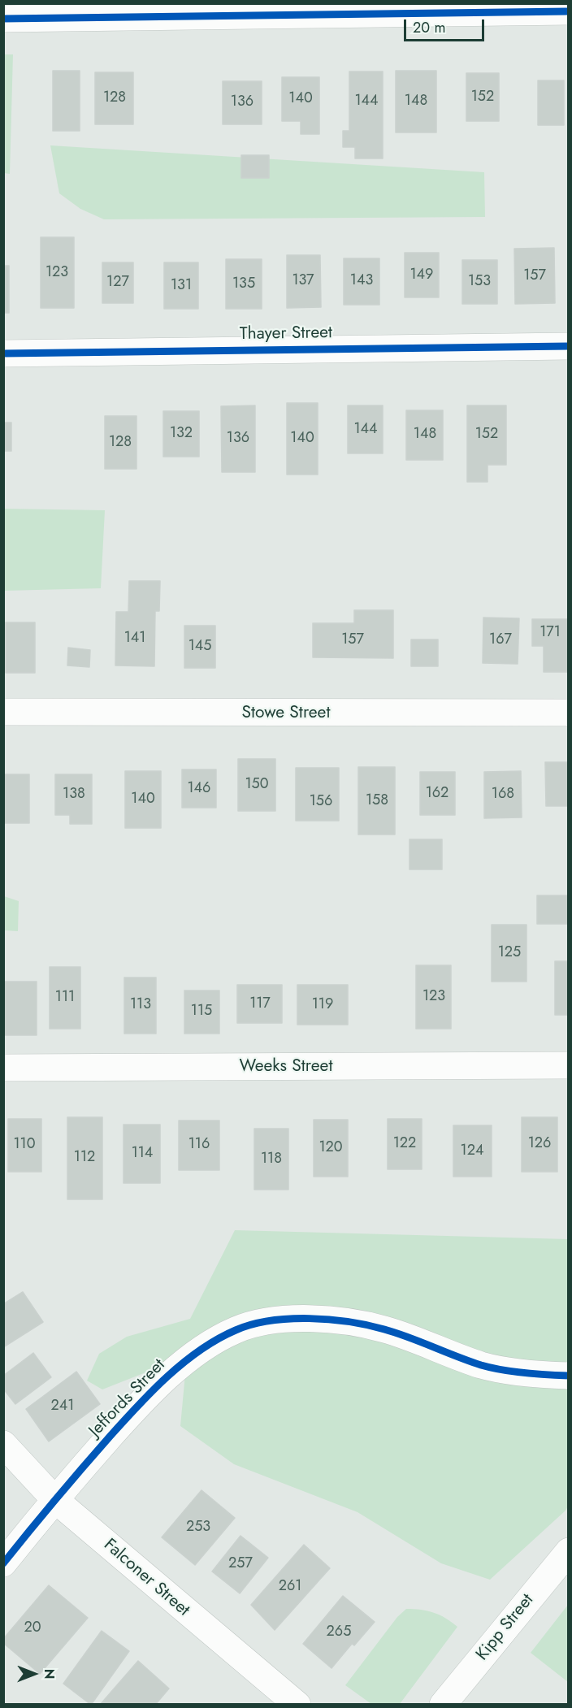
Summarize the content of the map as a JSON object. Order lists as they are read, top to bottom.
{
  "streets": {
    "street": [
      "Thayer Street",
      "Stowe Street",
      "Weeks Street",
      "Jeffords Street",
      "Falconer Street",
      "Kipp Street"
    ]
  },
  "crossings": [
    ["Jeffords Street", "Falconer Street"]
  ],
  "house_numbers": [
    "152",
    "128",
    "140",
    "144",
    "148",
    "136",
    "123",
    "149",
    "157",
    "137",
    "143",
    "153",
    "127",
    "135",
    "131",
    "144",
    "132",
    "148",
    "152",
    "136",
    "140",
    "128",
    "171",
    "141",
    "157",
    "167",
    "145",
    "150",
    "146",
    "162",
    "138",
    "168",
    "140",
    "158",
    "156",
    "125",
    "123",
    "111",
    "117",
    "113",
    "119",
    "115",
    "122",
    "126",
    "110",
    "116",
    "120",
    "124",
    "114",
    "112",
    "118",
    "241",
    "253",
    "257",
    "261",
    "20",
    "265"
  ],
  "scale_bar": "20 m",
  "north": "right"
}
